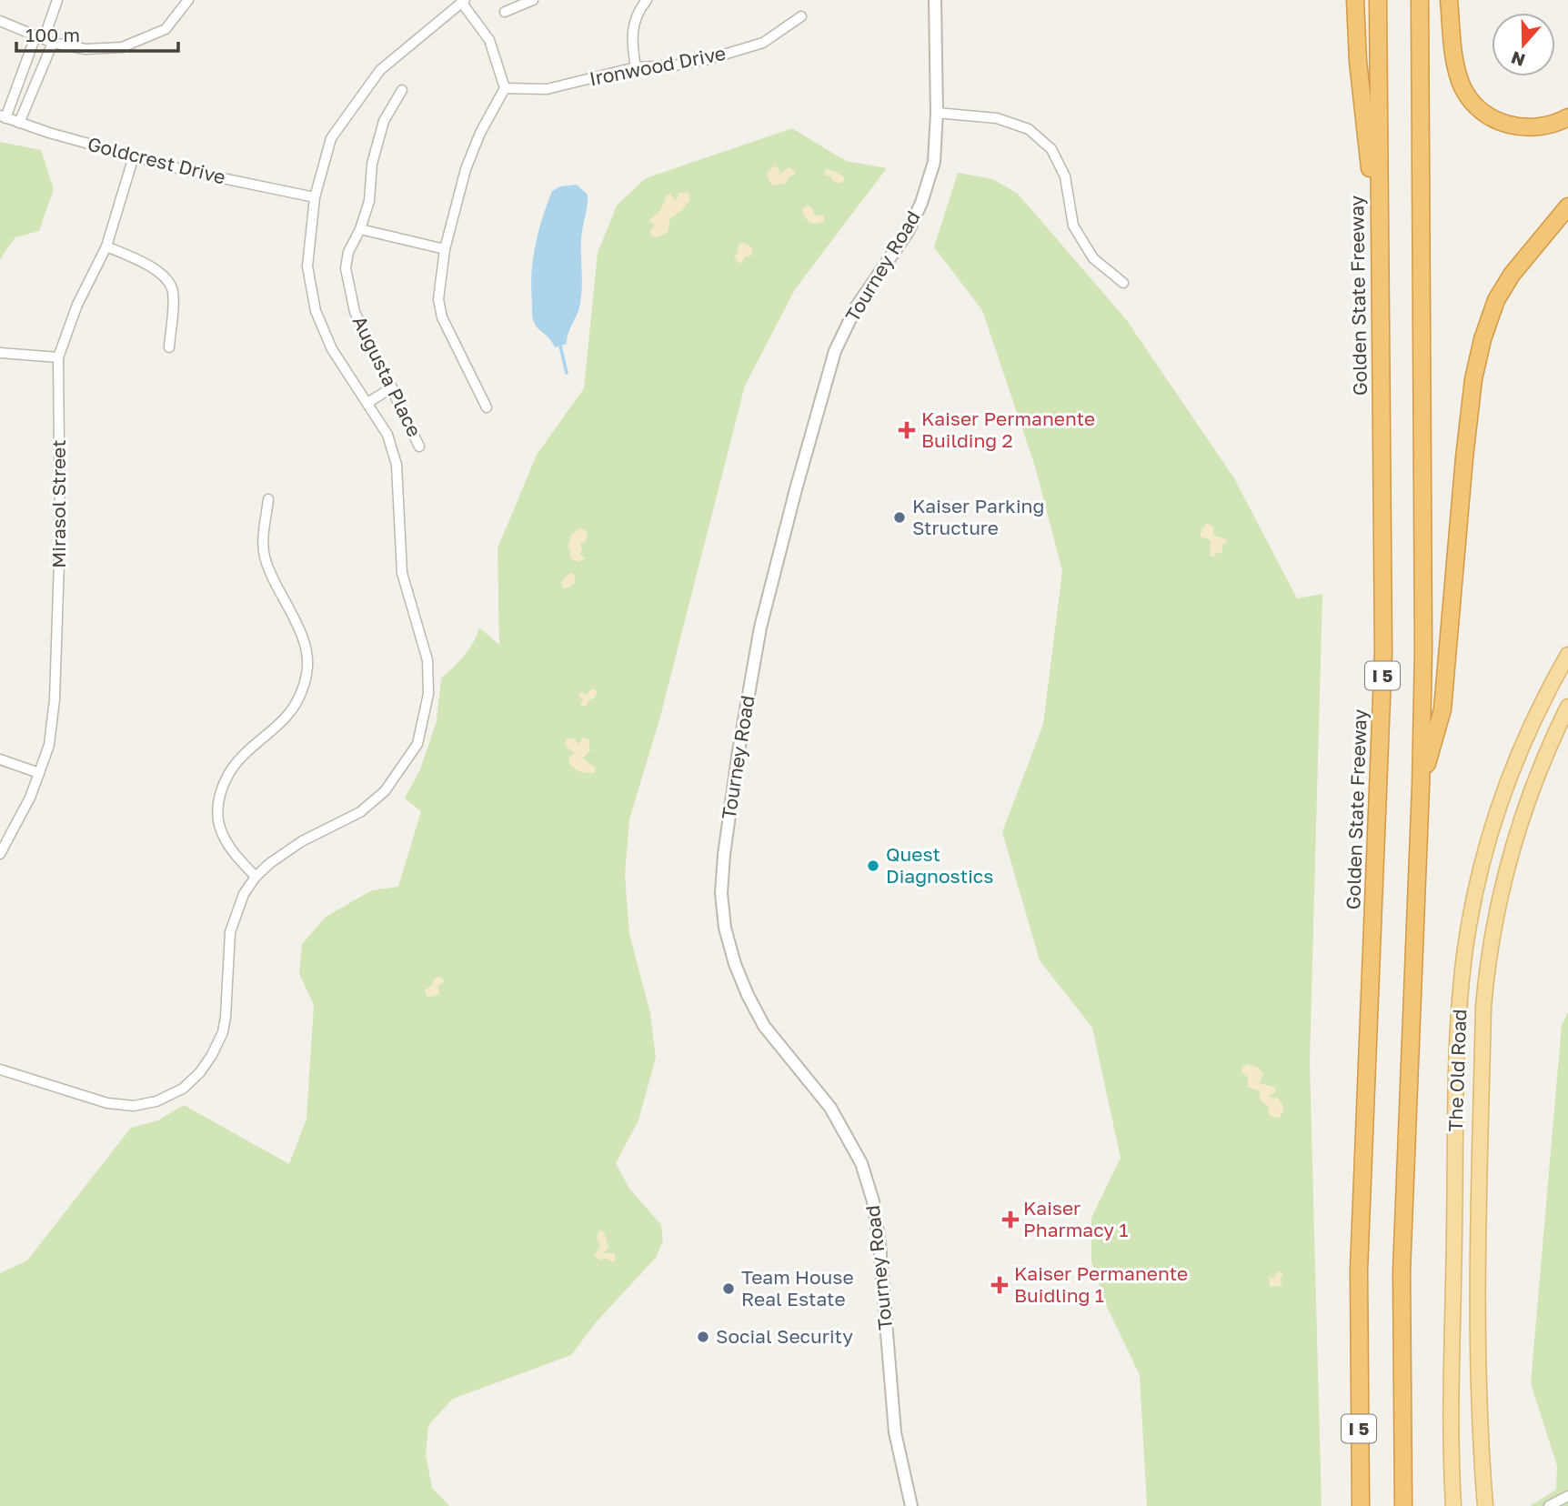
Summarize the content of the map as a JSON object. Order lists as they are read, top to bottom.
{
  "streets": {
    "highway": ["Golden State Freeway", "I 5"],
    "main road": ["The Old Road"],
    "street": [
      "Ironwood Drive",
      "Goldcrest Drive",
      "Tourney Road",
      "Augusta Place",
      "Mirasol Street"
    ]
  },
  "crossings": [
    ["Goldcrest Drive", "Mirasol Street"]
  ],
  "places": {
    "health": ["Kaiser Permanente Building 2", "Kaiser Pharmacy 1", "Kaiser Permanente Buidling 1"],
    "other": [
      "Kaiser Parking Structure",
      "Quest Diagnostics",
      "Team House Real Estate",
      "Social Security"
    ]
  },
  "scale_bar": "100 m",
  "north": "bottom"
}
